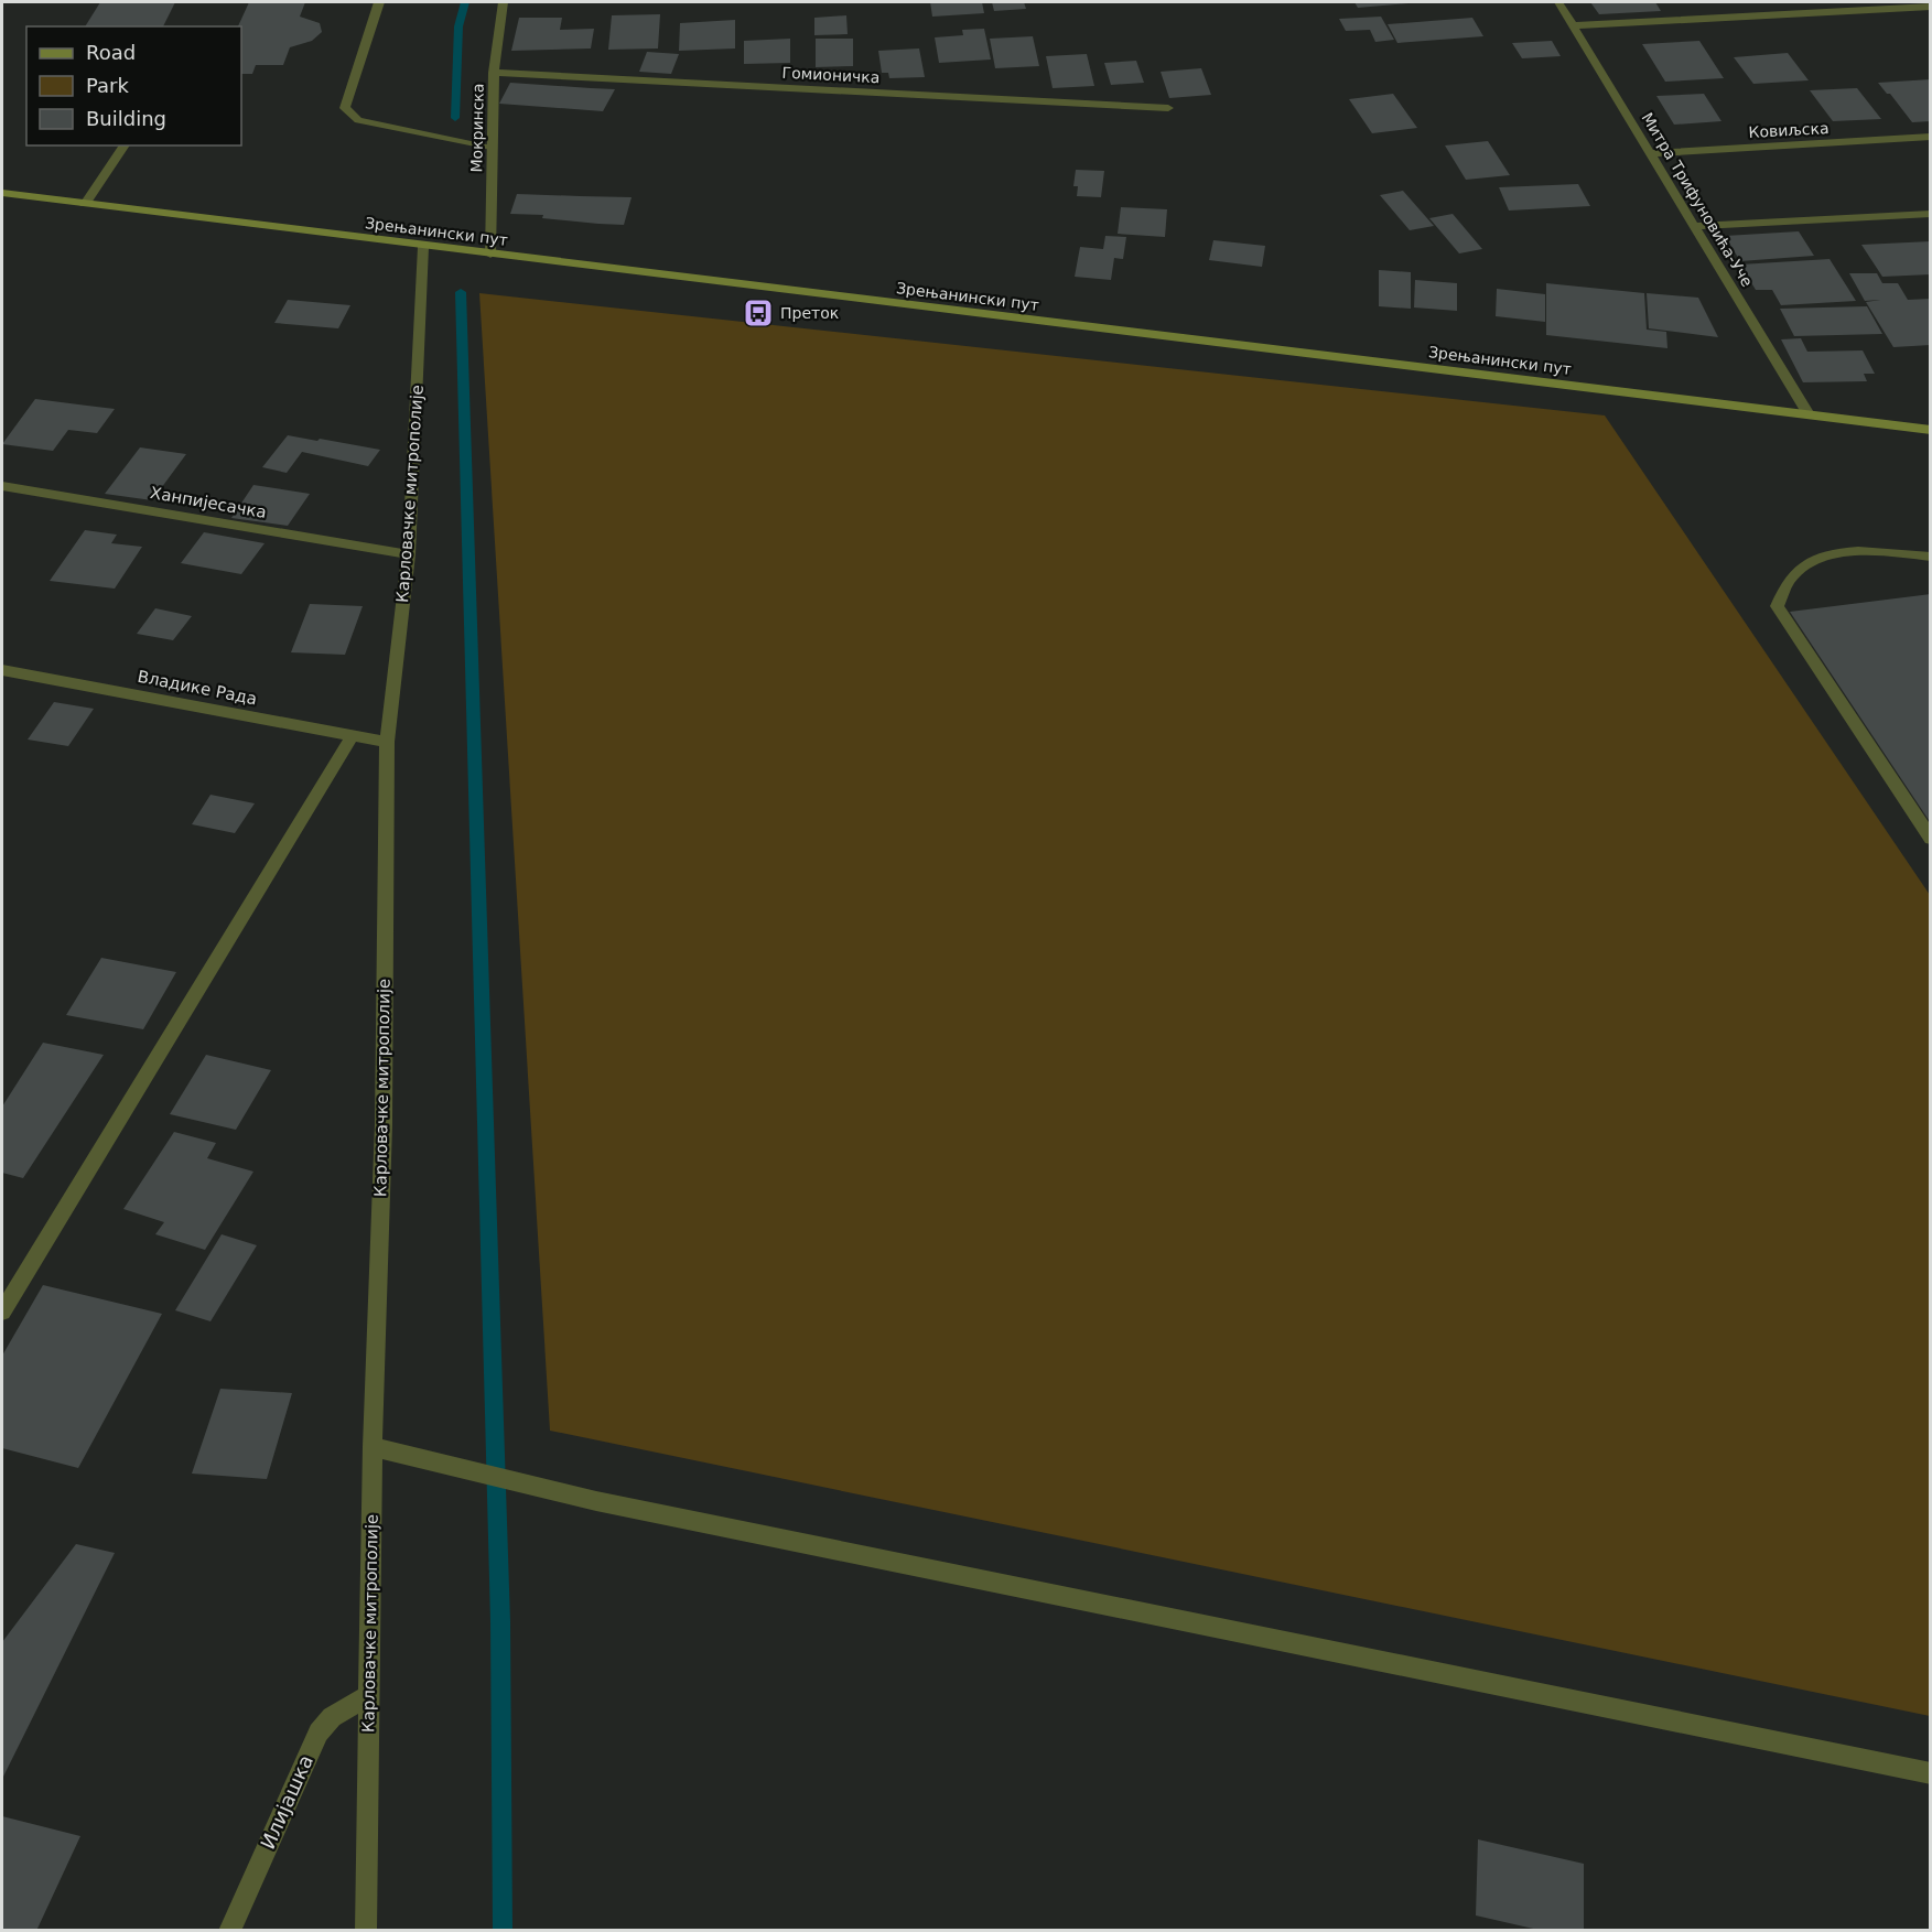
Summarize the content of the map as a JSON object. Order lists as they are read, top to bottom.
{
  "streets": {
    "main road": ["Зрењанински пут"],
    "street": [
      "Гомионичка",
      "Мокринска",
      "Ковиљска",
      "Митра Трифуновића-Уче",
      "Карловачке митрополије",
      "Ханпијесачка",
      "Владике Рада",
      "Илијашка"
    ]
  },
  "crossings": [
    ["Гомионичка", "Мокринска"],
    ["Мокринска", "Зрењанински пут"],
    ["Ковиљска", "Митра Трифуновића-Уче"],
    ["Митра Трифуновића-Уче", "Зрењанински пут"],
    ["Зрењанински пут", "Карловачке митрополије"],
    ["Карловачке митрополије", "Ханпијесачка"],
    ["Карловачке митрополије", "Владике Рада"],
    ["Карловачке митрополије", "Илијашка"]
  ],
  "places": {
    "bus stop": ["Преток"]
  },
  "legend": ["Road", "Park", "Building"]
}
